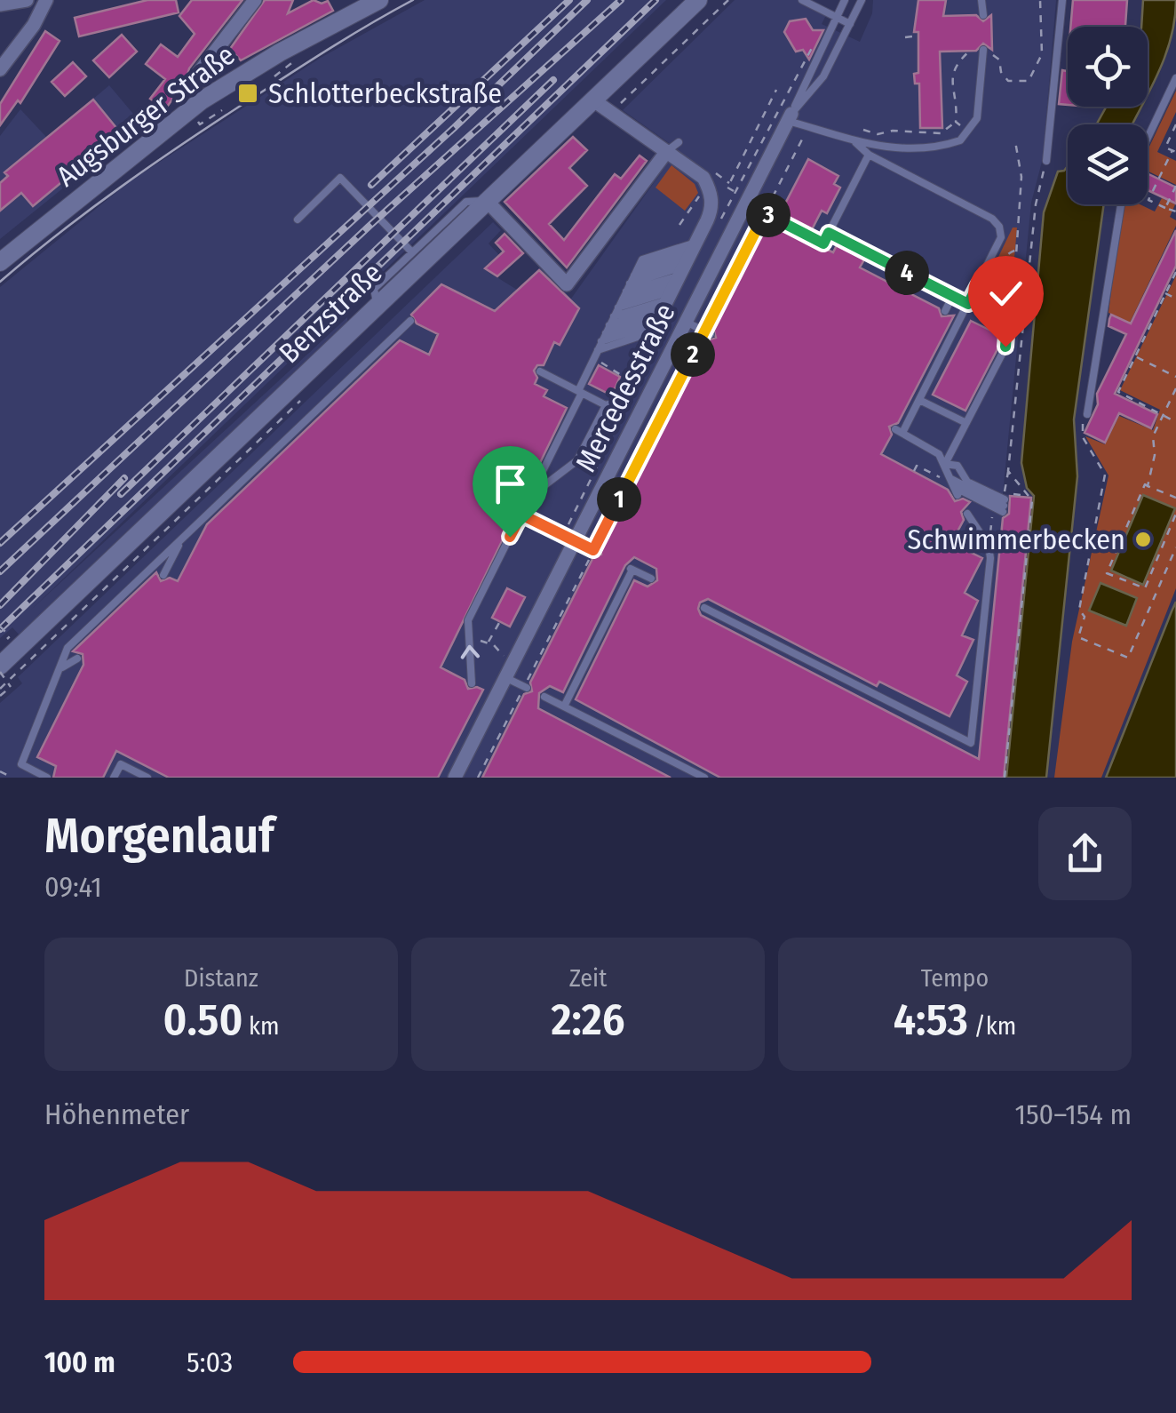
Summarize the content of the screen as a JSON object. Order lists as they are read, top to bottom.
{
  "streets": {
    "main road": ["Augsburger Straße", "Benzstraße"],
    "street": ["Mercedesstraße"]
  },
  "places": {
    "transit": ["Schlotterbeckstraße"],
    "other": ["Schwimmerbecken"]
  },
  "page": {
    "pins": [
      "3",
      "4",
      "2",
      "1"
    ],
    "heading": ["Morgenlauf", "09:41"],
    "stats": [
      ["Distanz", "0.50 km"],
      ["Zeit", "2:26"],
      ["Tempo", "4:53 /km"]
    ],
    "chart": ["Höhenmeter", "150–154 m"],
    "list": [
      {
        "name": "100 m",
        "note": "5:03"
      }
    ]
  }
}
